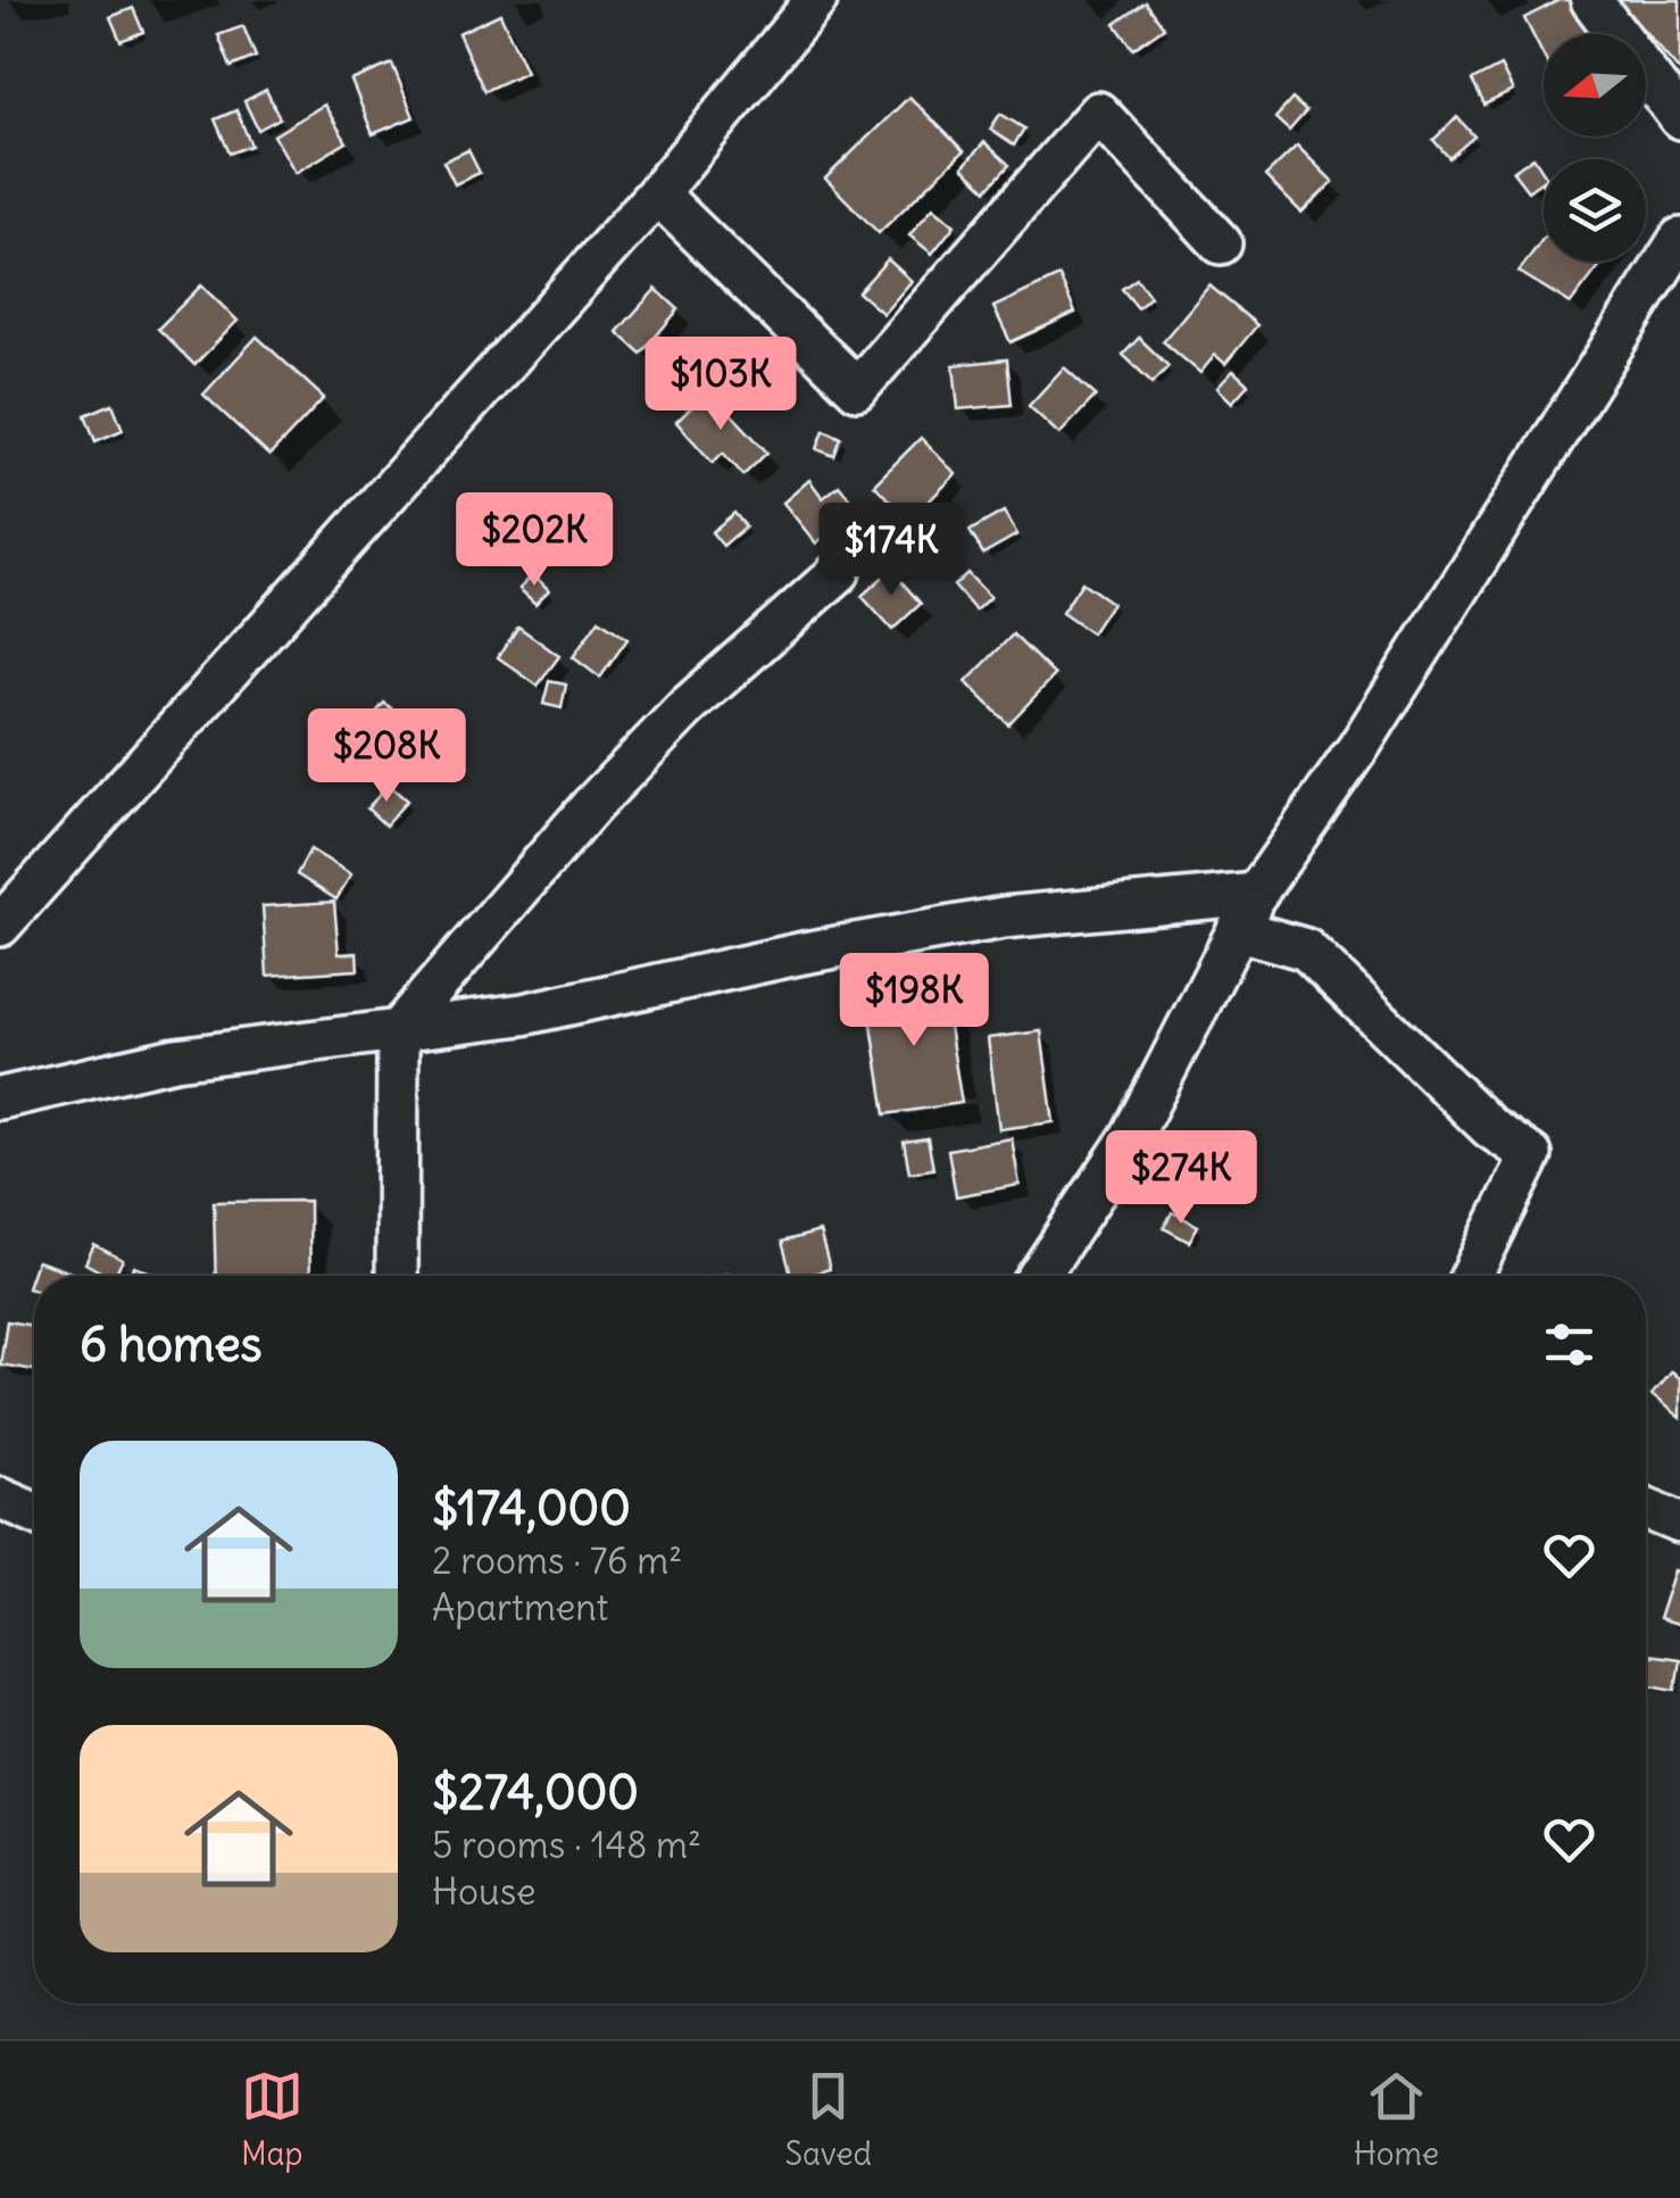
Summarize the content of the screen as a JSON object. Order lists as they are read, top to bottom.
{
  "north": "left",
  "page": {
    "price": [
      "$103K",
      "$202K",
      "$174K",
      "$208K",
      "$198K",
      "$274K"
    ],
    "heading": "6 homes",
    "list": [
      {
        "name": "$174,000",
        "note": "2 rooms · 76 m² · Apartment"
      },
      {
        "name": "$274,000",
        "note": "5 rooms · 148 m² · House"
      }
    ],
    "tabs": ["Map", "Saved", "Home"]
  }
}
